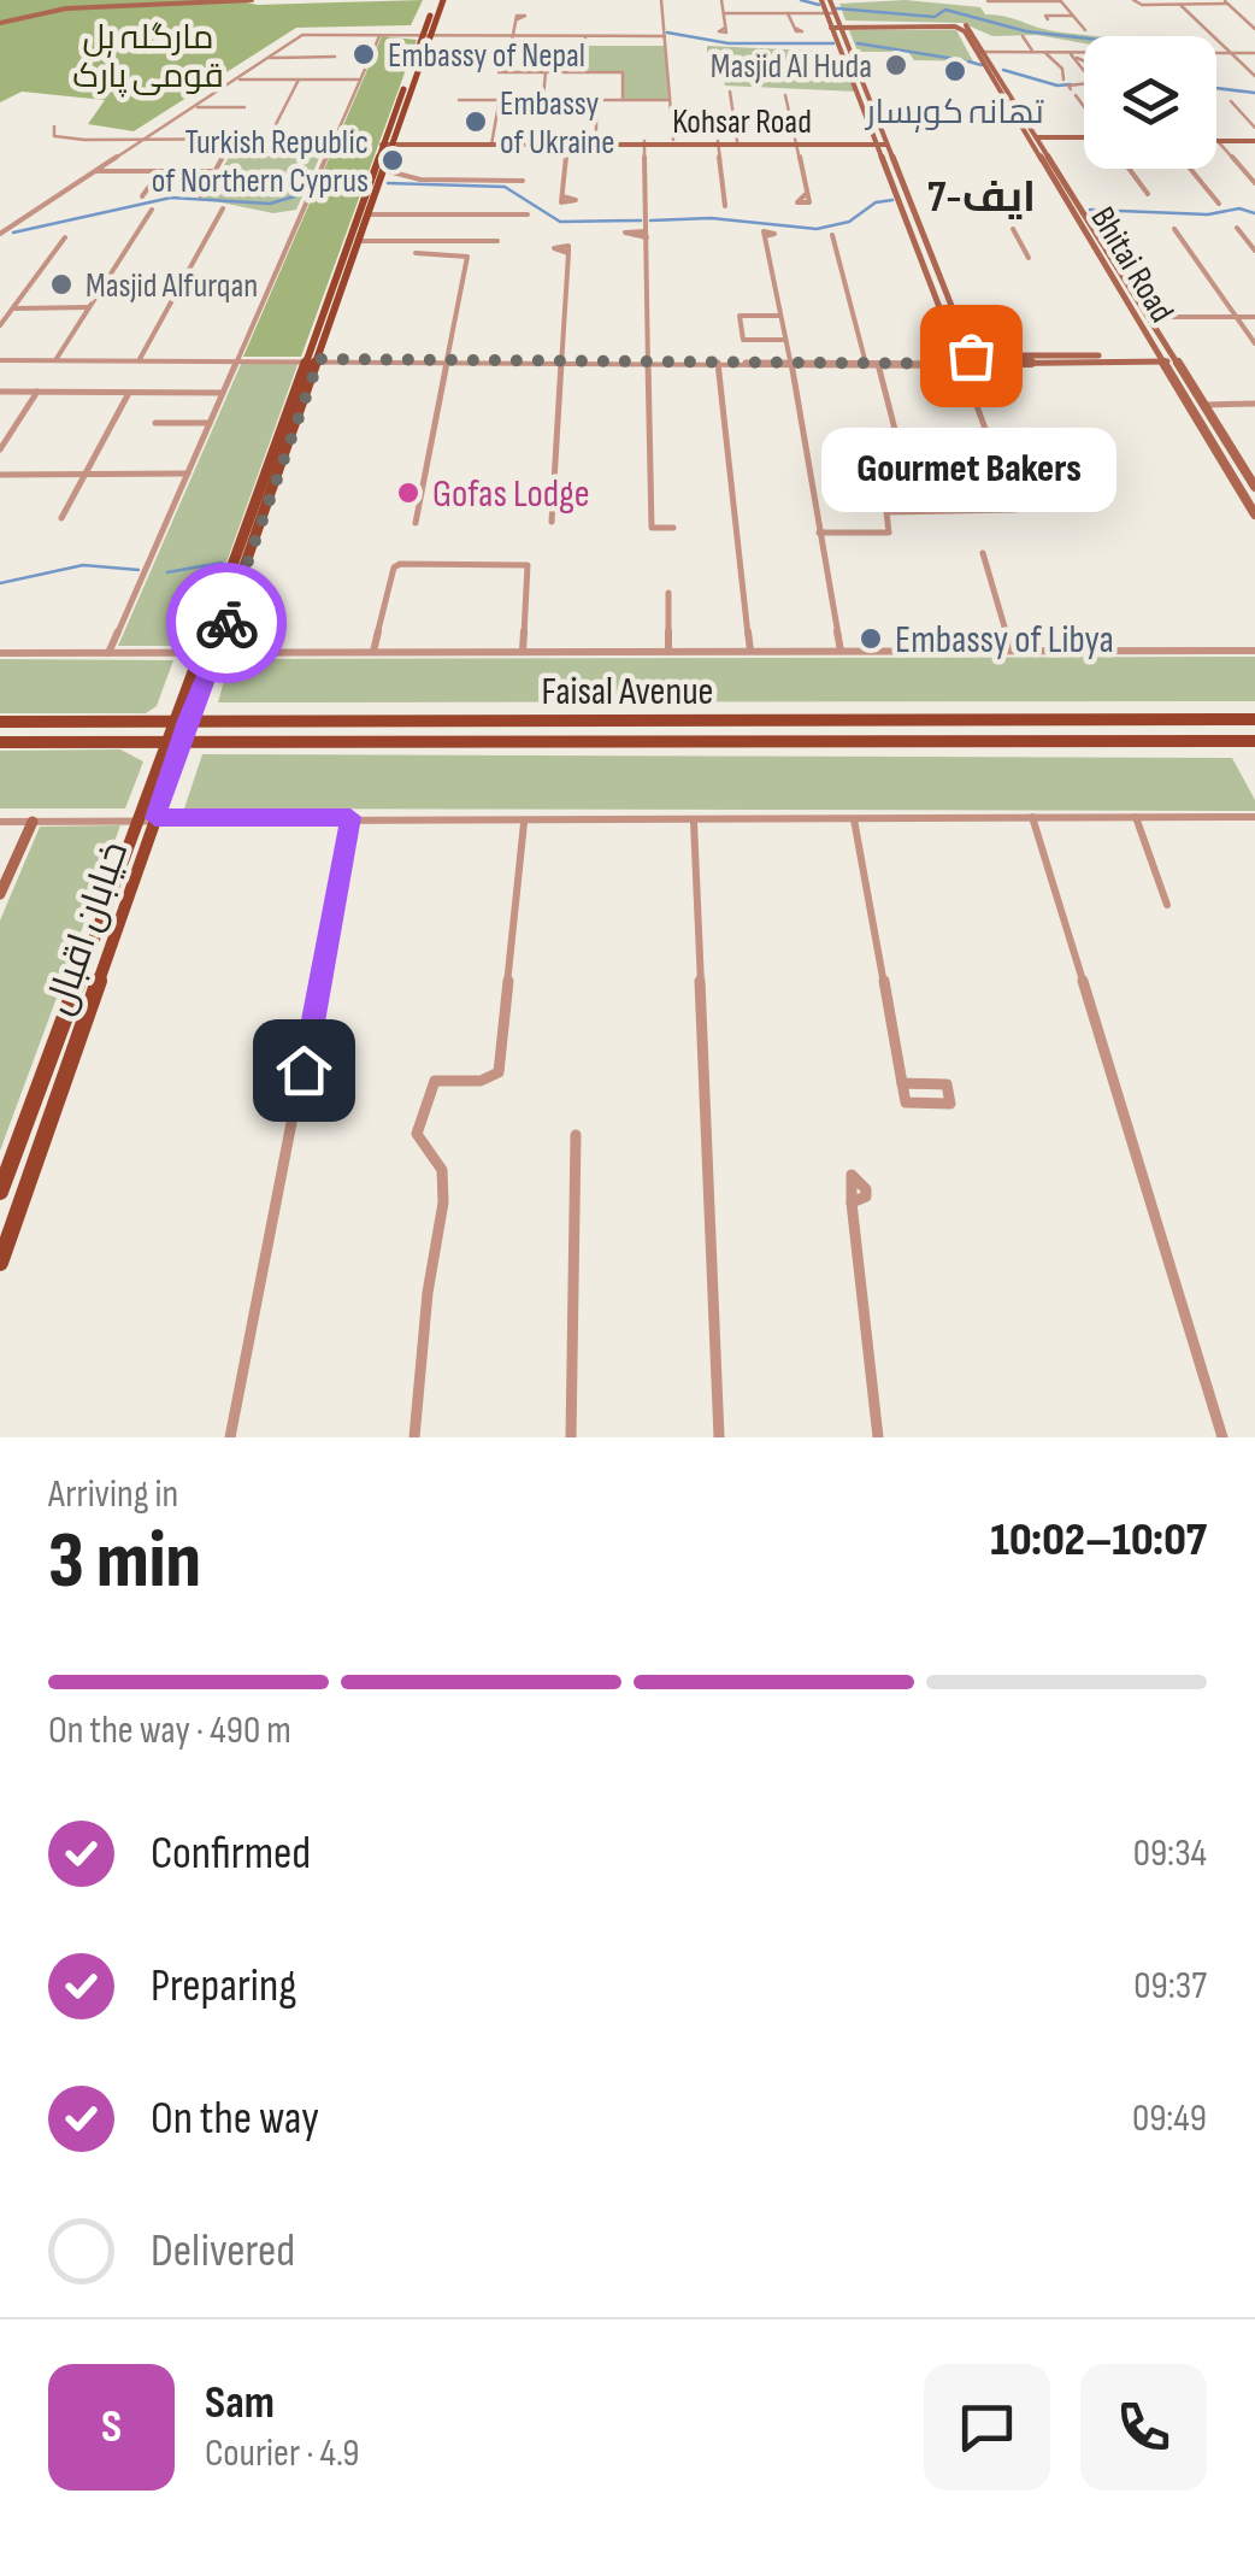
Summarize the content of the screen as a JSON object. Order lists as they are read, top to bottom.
{
  "streets": {
    "main road": ["Faisal Avenue", "خیابان اقبال"],
    "street": ["Kohsar Road", "Bhitai Road"]
  },
  "crossings": [
    ["Kohsar Road", "خیابان اقبال"],
    ["Faisal Avenue", "خیابان اقبال"]
  ],
  "districts": ["ایف-7"],
  "parks": ["مارگلہ ہل قومی پارک"],
  "places": [
    "Embassy of Nepal",
    "Masjid Al Huda",
    "تھانہ کوہسار",
    "Embassy of Ukraine",
    "Turkish Republic of Northern Cyprus",
    "Masjid Alfurqan",
    "Gourmet Bakers",
    "Gofas Lodge",
    "Embassy of Libya"
  ],
  "page": {
    "bubble": "Gourmet Bakers",
    "heading": ["3 min", "Arriving in", "10:02–10:07"],
    "panel": ["Sam", "Courier · 4.9"],
    "bar": "On the way · 490 m",
    "list": [
      ["Confirmed", "09:34"],
      ["Preparing", "09:37"],
      ["On the way", "09:49"],
      "Delivered"
    ],
    "round": "S"
  }
}
